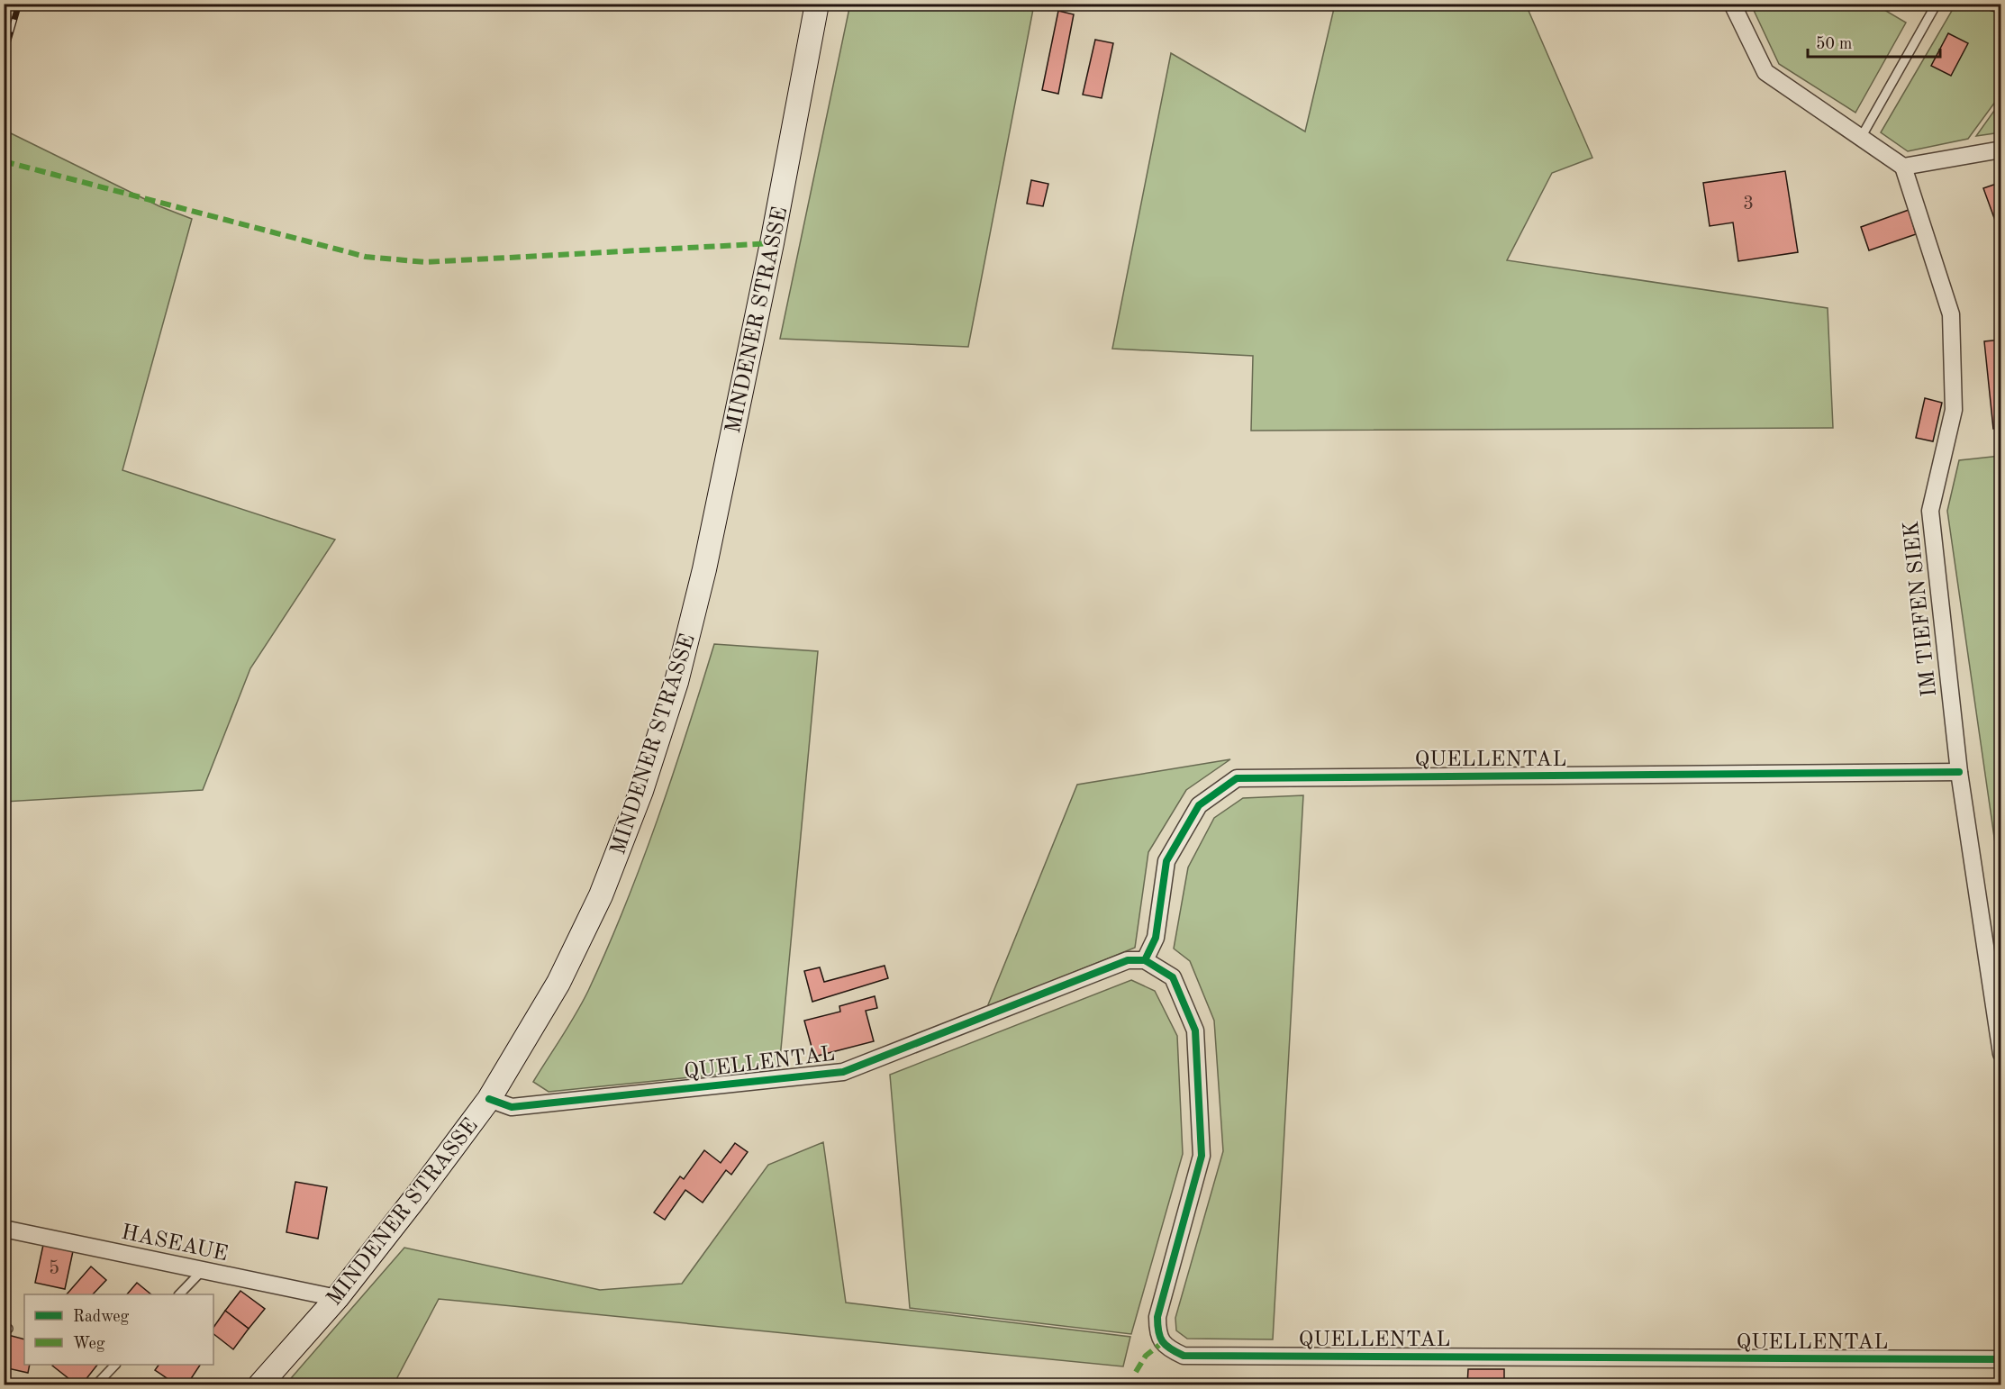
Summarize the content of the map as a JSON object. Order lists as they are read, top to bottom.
{
  "streets": {
    "main road": ["MINDENER STRASSE"],
    "street": ["IM TIEFEN SIEK", "QUELLENTAL", "HASEAUE"]
  },
  "crossings": [
    ["MINDENER STRASSE", "QUELLENTAL"],
    ["MINDENER STRASSE", "HASEAUE"],
    ["IM TIEFEN SIEK", "QUELLENTAL"]
  ],
  "house_numbers": ["3", "5"],
  "legend": ["Radweg", "Weg"],
  "scale_bar": "50 m"
}
